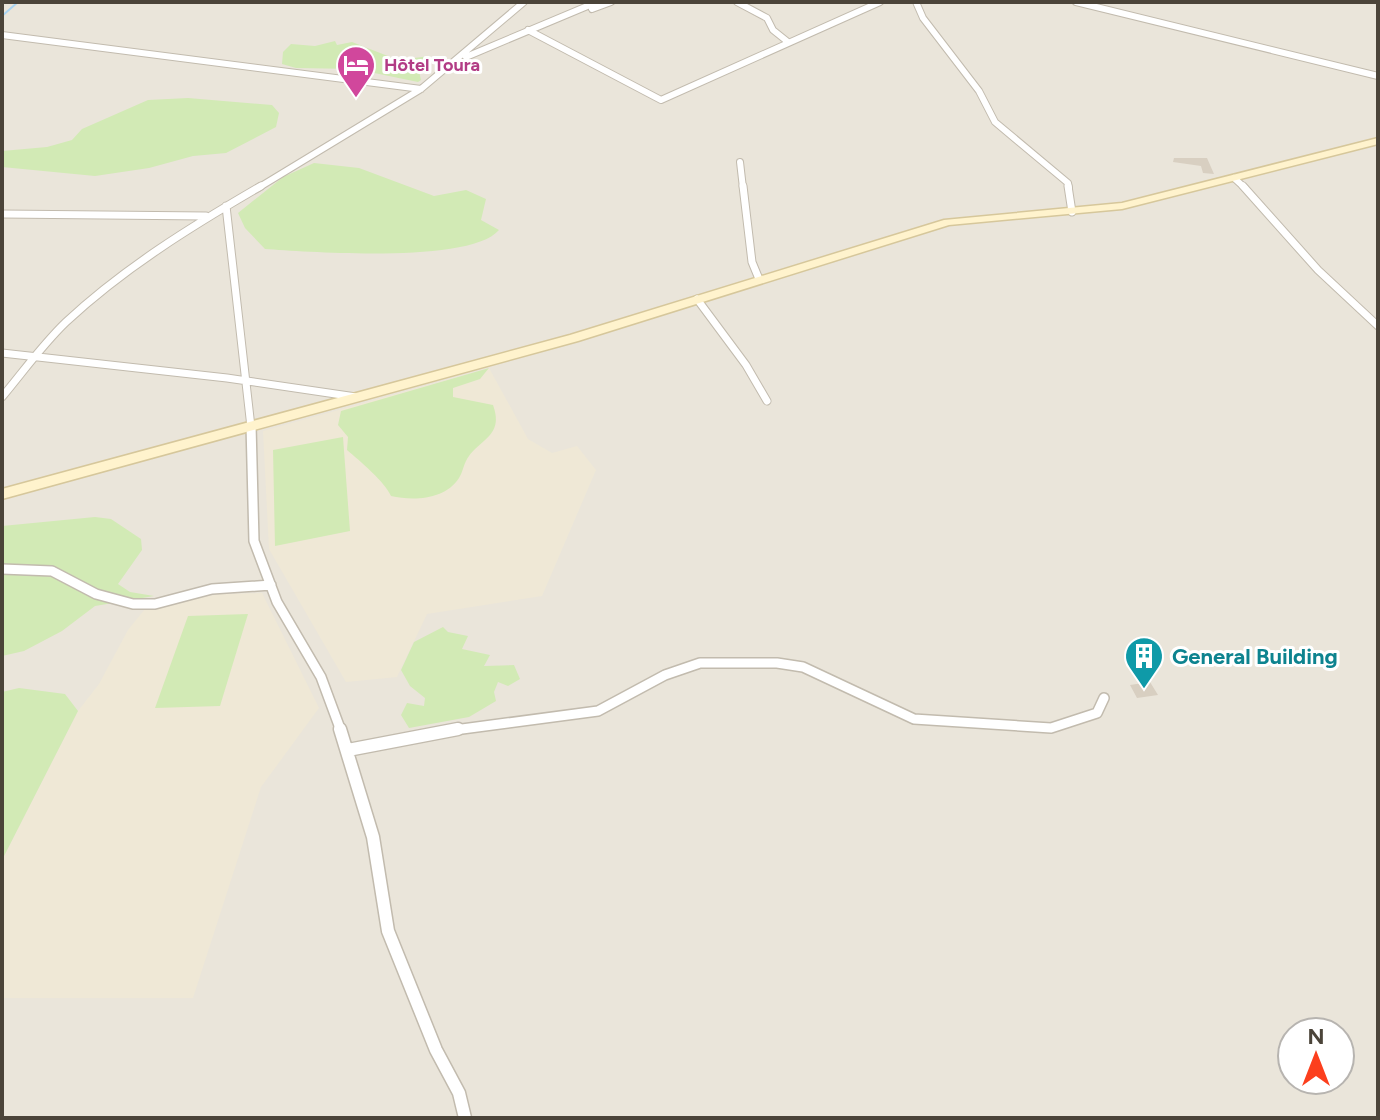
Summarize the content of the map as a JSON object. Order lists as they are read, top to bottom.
{
  "places": {
    "hotel": ["Hôtel Toura"],
    "building": ["General Building"]
  },
  "north": "top"
}
